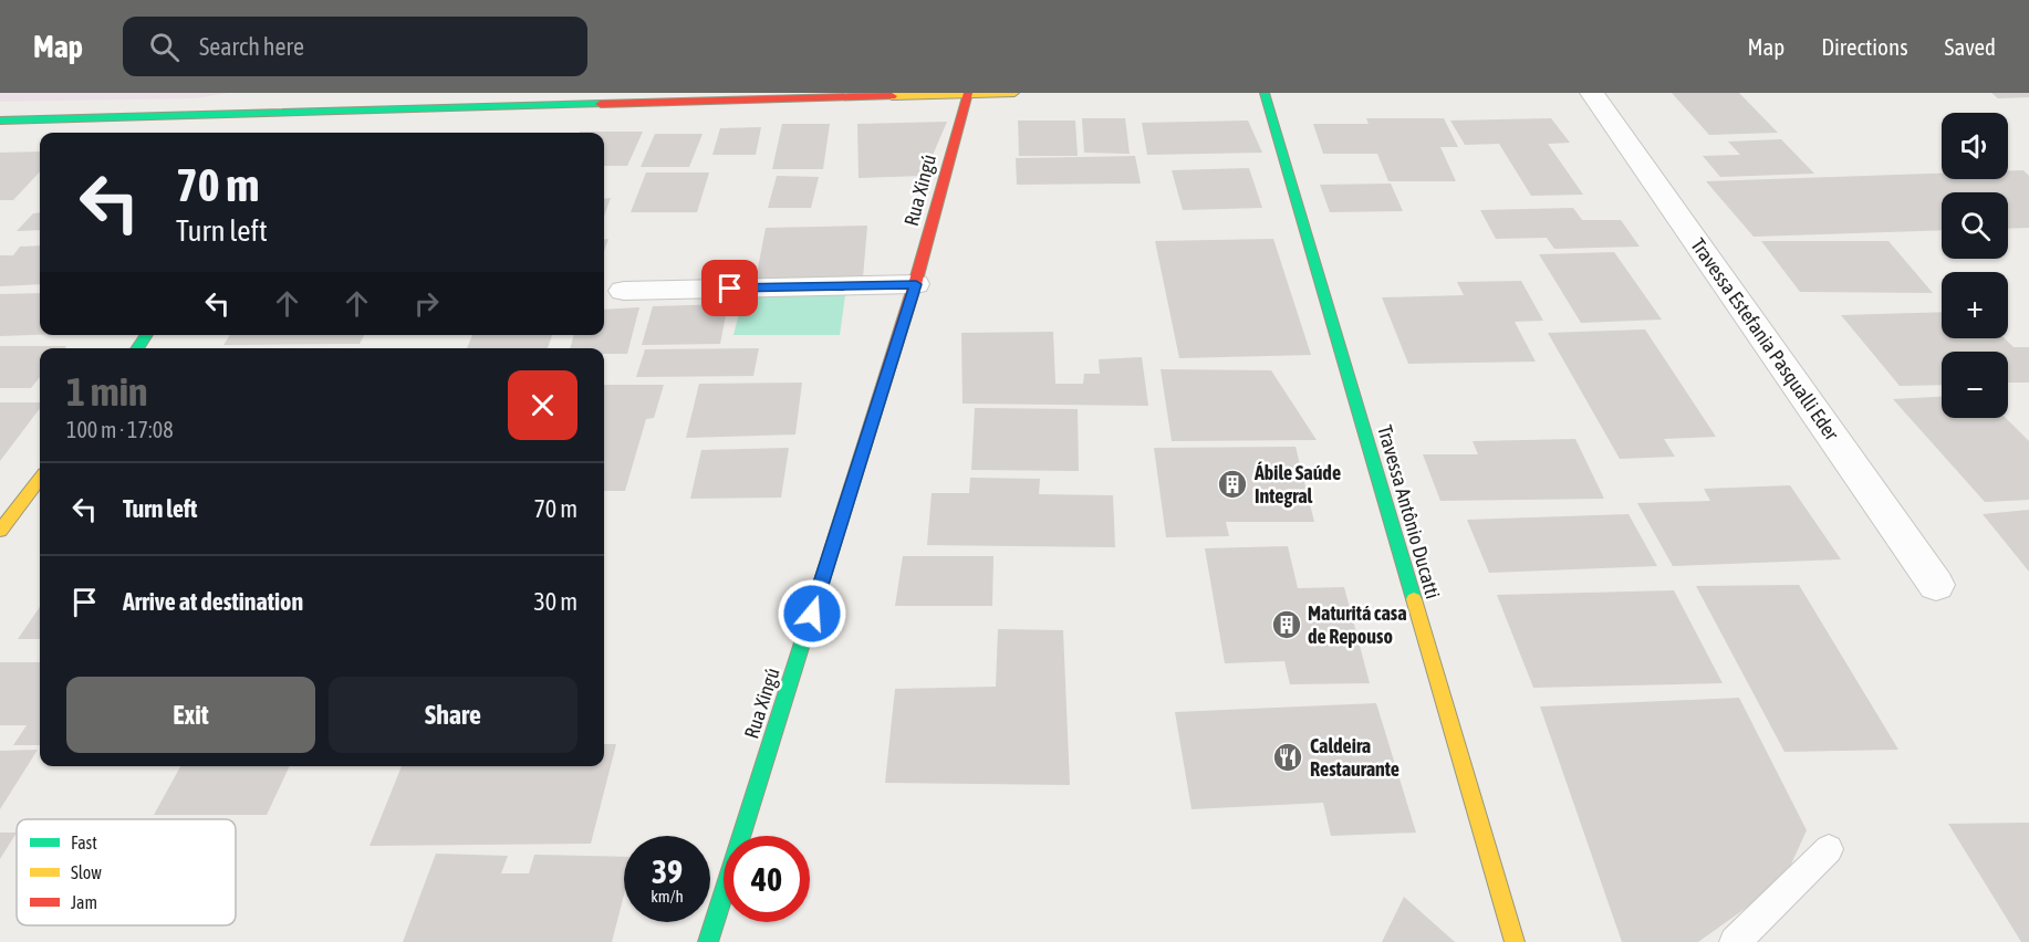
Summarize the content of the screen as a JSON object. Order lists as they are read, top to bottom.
{
  "streets": {
    "street": ["Rua Xingú", "Travessa Estefania Pasqualli Eder", "Travessa Antônio Ducatti"]
  },
  "places": {
    "building": ["Ábile Saúde Integral", "Maturitá casa de Repouso"],
    "restaurant": ["Caldeira Restaurante"]
  },
  "legend": ["Fast", "Slow", "Jam"],
  "page": {
    "header": "Map",
    "search": "Search here",
    "nav": ["Map", "Directions", "Saved"],
    "map_buttons": ["+", "−"],
    "turn": ["70 m", "Turn left"],
    "heading": ["1 min", "100 m · 17:08"],
    "list": [
      {
        "name": "Turn left",
        "value": "70 m"
      },
      {
        "name": "Arrive at destination",
        "value": "30 m"
      }
    ],
    "buttons": ["Exit", "Share"],
    "speed": "39 km/h",
    "limit": "40"
  }
}
